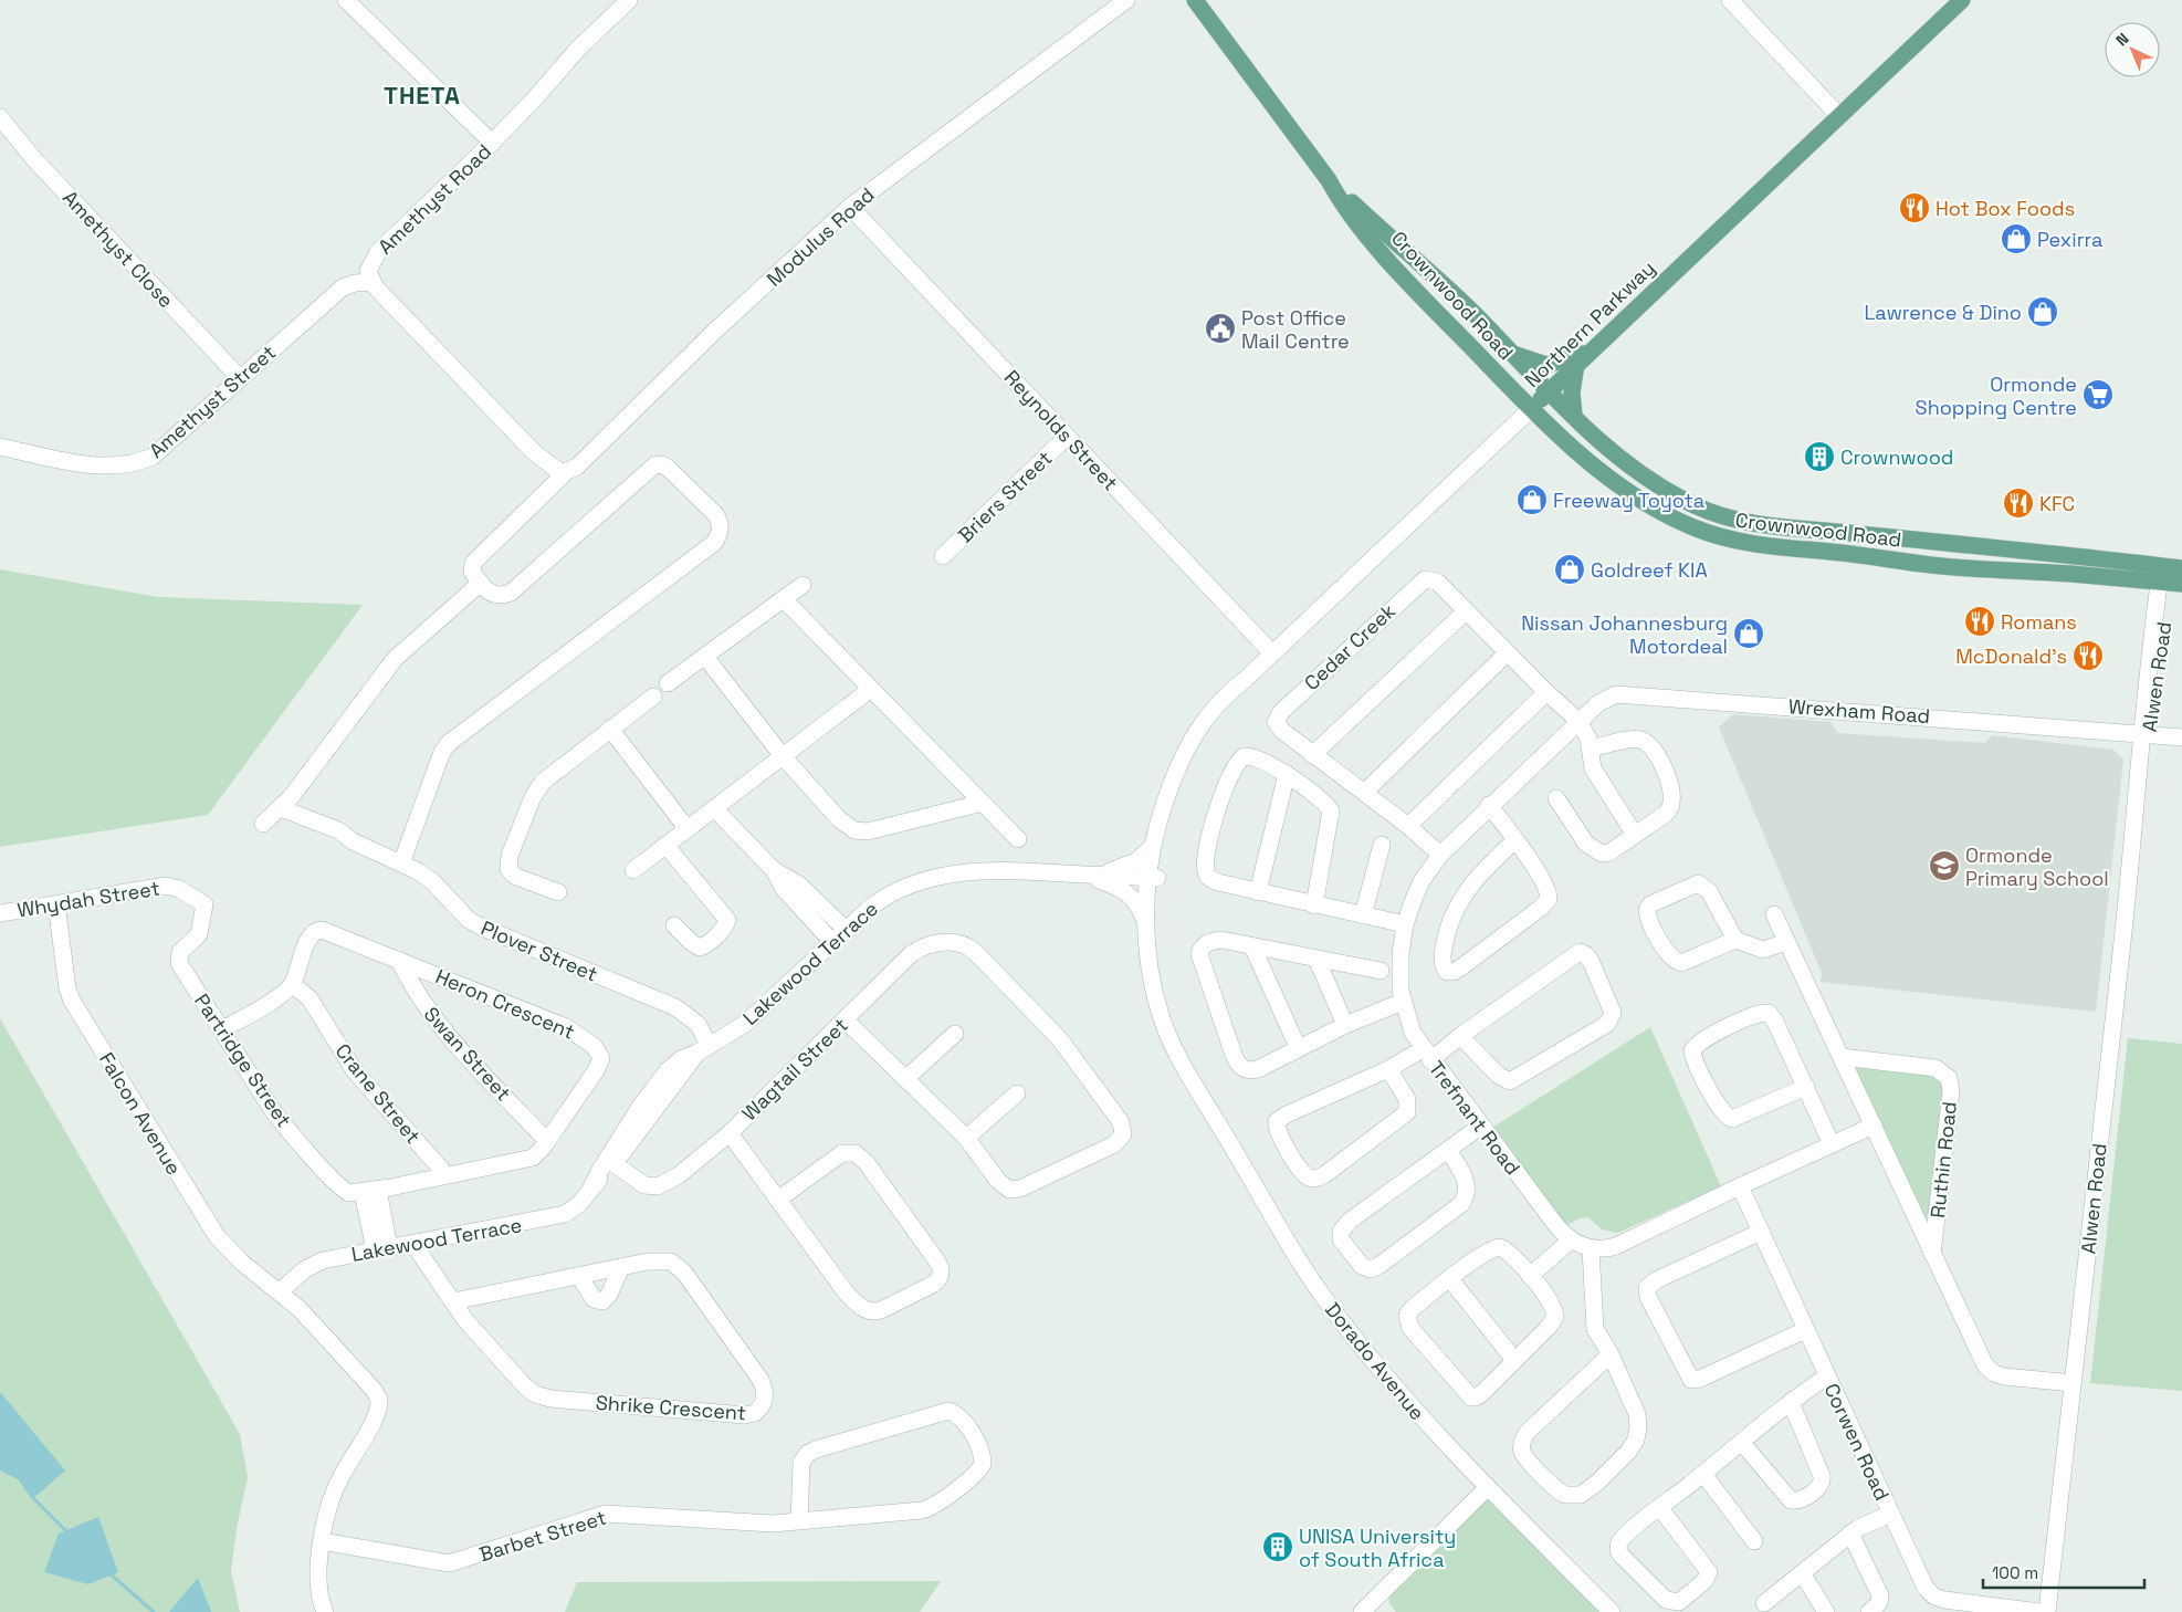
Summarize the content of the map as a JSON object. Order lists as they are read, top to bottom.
{
  "streets": {
    "main road": ["Crownwood Road", "Northern Parkway"],
    "street": [
      "Amethyst Road",
      "Modulus Road",
      "Amethyst Close",
      "Amethyst Street",
      "Reynolds Street",
      "Briers Street",
      "Cedar Creek",
      "Alwen Road",
      "Wrexham Road",
      "Whydah Street",
      "Plover Street",
      "Lakewood Terrace",
      "Heron Crescent",
      "Swan Street",
      "Partridge Street",
      "Wagtail Street",
      "Crane Street",
      "Falcon Avenue",
      "Trefnant Road",
      "Ruthin Road",
      "Dorado Avenue",
      "Shrike Crescent",
      "Corwen Road",
      "Barbet Street"
    ]
  },
  "crossings": [
    ["Amethyst Road", "Modulus Road"],
    ["Amethyst Road", "Amethyst Street"],
    ["Modulus Road", "Reynolds Street"],
    ["Amethyst Close", "Amethyst Street"],
    ["Crownwood Road", "Northern Parkway"],
    ["Crownwood Road", "Alwen Road"],
    ["Northern Parkway", "Reynolds Street"],
    ["Northern Parkway", "Lakewood Terrace"],
    ["Northern Parkway", "Dorado Avenue"],
    ["Reynolds Street", "Briers Street"],
    ["Cedar Creek", "Wrexham Road"],
    ["Cedar Creek", "Trefnant Road"],
    ["Alwen Road", "Wrexham Road"],
    ["Alwen Road", "Ruthin Road"],
    ["Wrexham Road", "Trefnant Road"],
    ["Whydah Street", "Partridge Street"],
    ["Whydah Street", "Falcon Avenue"],
    ["Plover Street", "Lakewood Terrace"],
    ["Lakewood Terrace", "Wagtail Street"],
    ["Lakewood Terrace", "Falcon Avenue"],
    ["Lakewood Terrace", "Dorado Avenue"],
    ["Lakewood Terrace", "Shrike Crescent"],
    ["Heron Crescent", "Swan Street"],
    ["Heron Crescent", "Partridge Street"],
    ["Heron Crescent", "Crane Street"],
    ["Falcon Avenue", "Barbet Street"],
    ["Trefnant Road", "Ruthin Road"],
    ["Trefnant Road", "Corwen Road"]
  ],
  "districts": ["THETA"],
  "places": {
    "restaurant": [
      "Hot Box Foods",
      "KFC",
      "Romans",
      "McDonald's"
    ],
    "shop": [
      "Pexirra",
      "Lawrence & Dino",
      "Freeway Toyota",
      "Goldreef KIA",
      "Nissan Johannesburg Motordeal"
    ],
    "public building": ["Post Office Mail Centre"],
    "supermarket": ["Ormonde Shopping Centre"],
    "building": ["Crownwood", "UNISA University of South Africa"],
    "school or university": ["Ormonde Primary School"]
  },
  "scale_bar": "100 m",
  "north": "top left"
}
